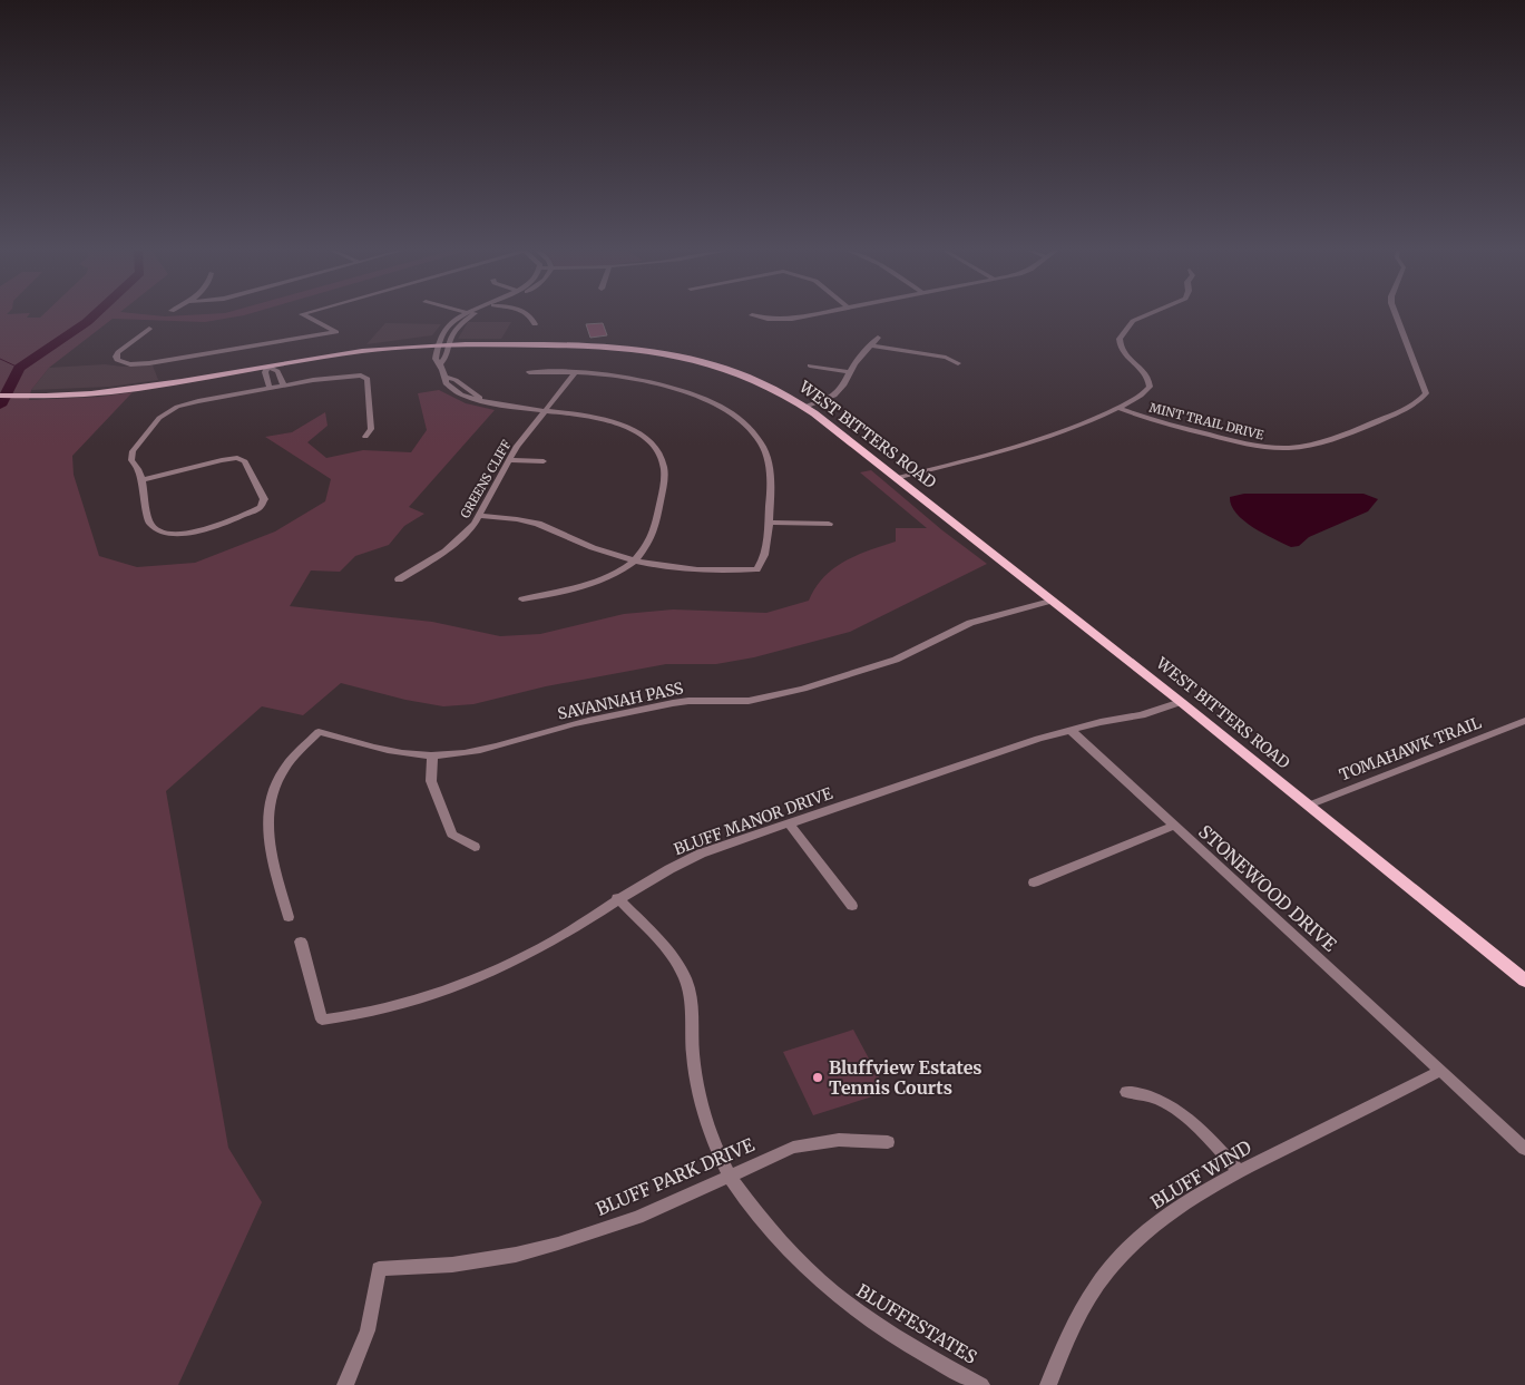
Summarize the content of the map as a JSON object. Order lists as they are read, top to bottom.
{
  "streets": {
    "main road": ["WEST BITTERS ROAD"],
    "street": [
      "MINT TRAIL DRIVE",
      "GREENS CLIFF",
      "SAVANNAH PASS",
      "TOMAHAWK TRAIL",
      "BLUFF MANOR DRIVE",
      "STONEWOOD DRIVE",
      "BLUFF WIND",
      "BLUFF PARK DRIVE",
      "BLUFFESTATES"
    ]
  },
  "crossings": [
    ["WEST BITTERS ROAD", "SAVANNAH PASS"],
    ["WEST BITTERS ROAD", "TOMAHAWK TRAIL"],
    ["WEST BITTERS ROAD", "BLUFF MANOR DRIVE"],
    ["BLUFF MANOR DRIVE", "STONEWOOD DRIVE"],
    ["BLUFF MANOR DRIVE", "BLUFFESTATES"],
    ["STONEWOOD DRIVE", "BLUFF WIND"],
    ["BLUFF PARK DRIVE", "BLUFFESTATES"]
  ],
  "places": ["Bluffview Estates Tennis Courts"]
}
